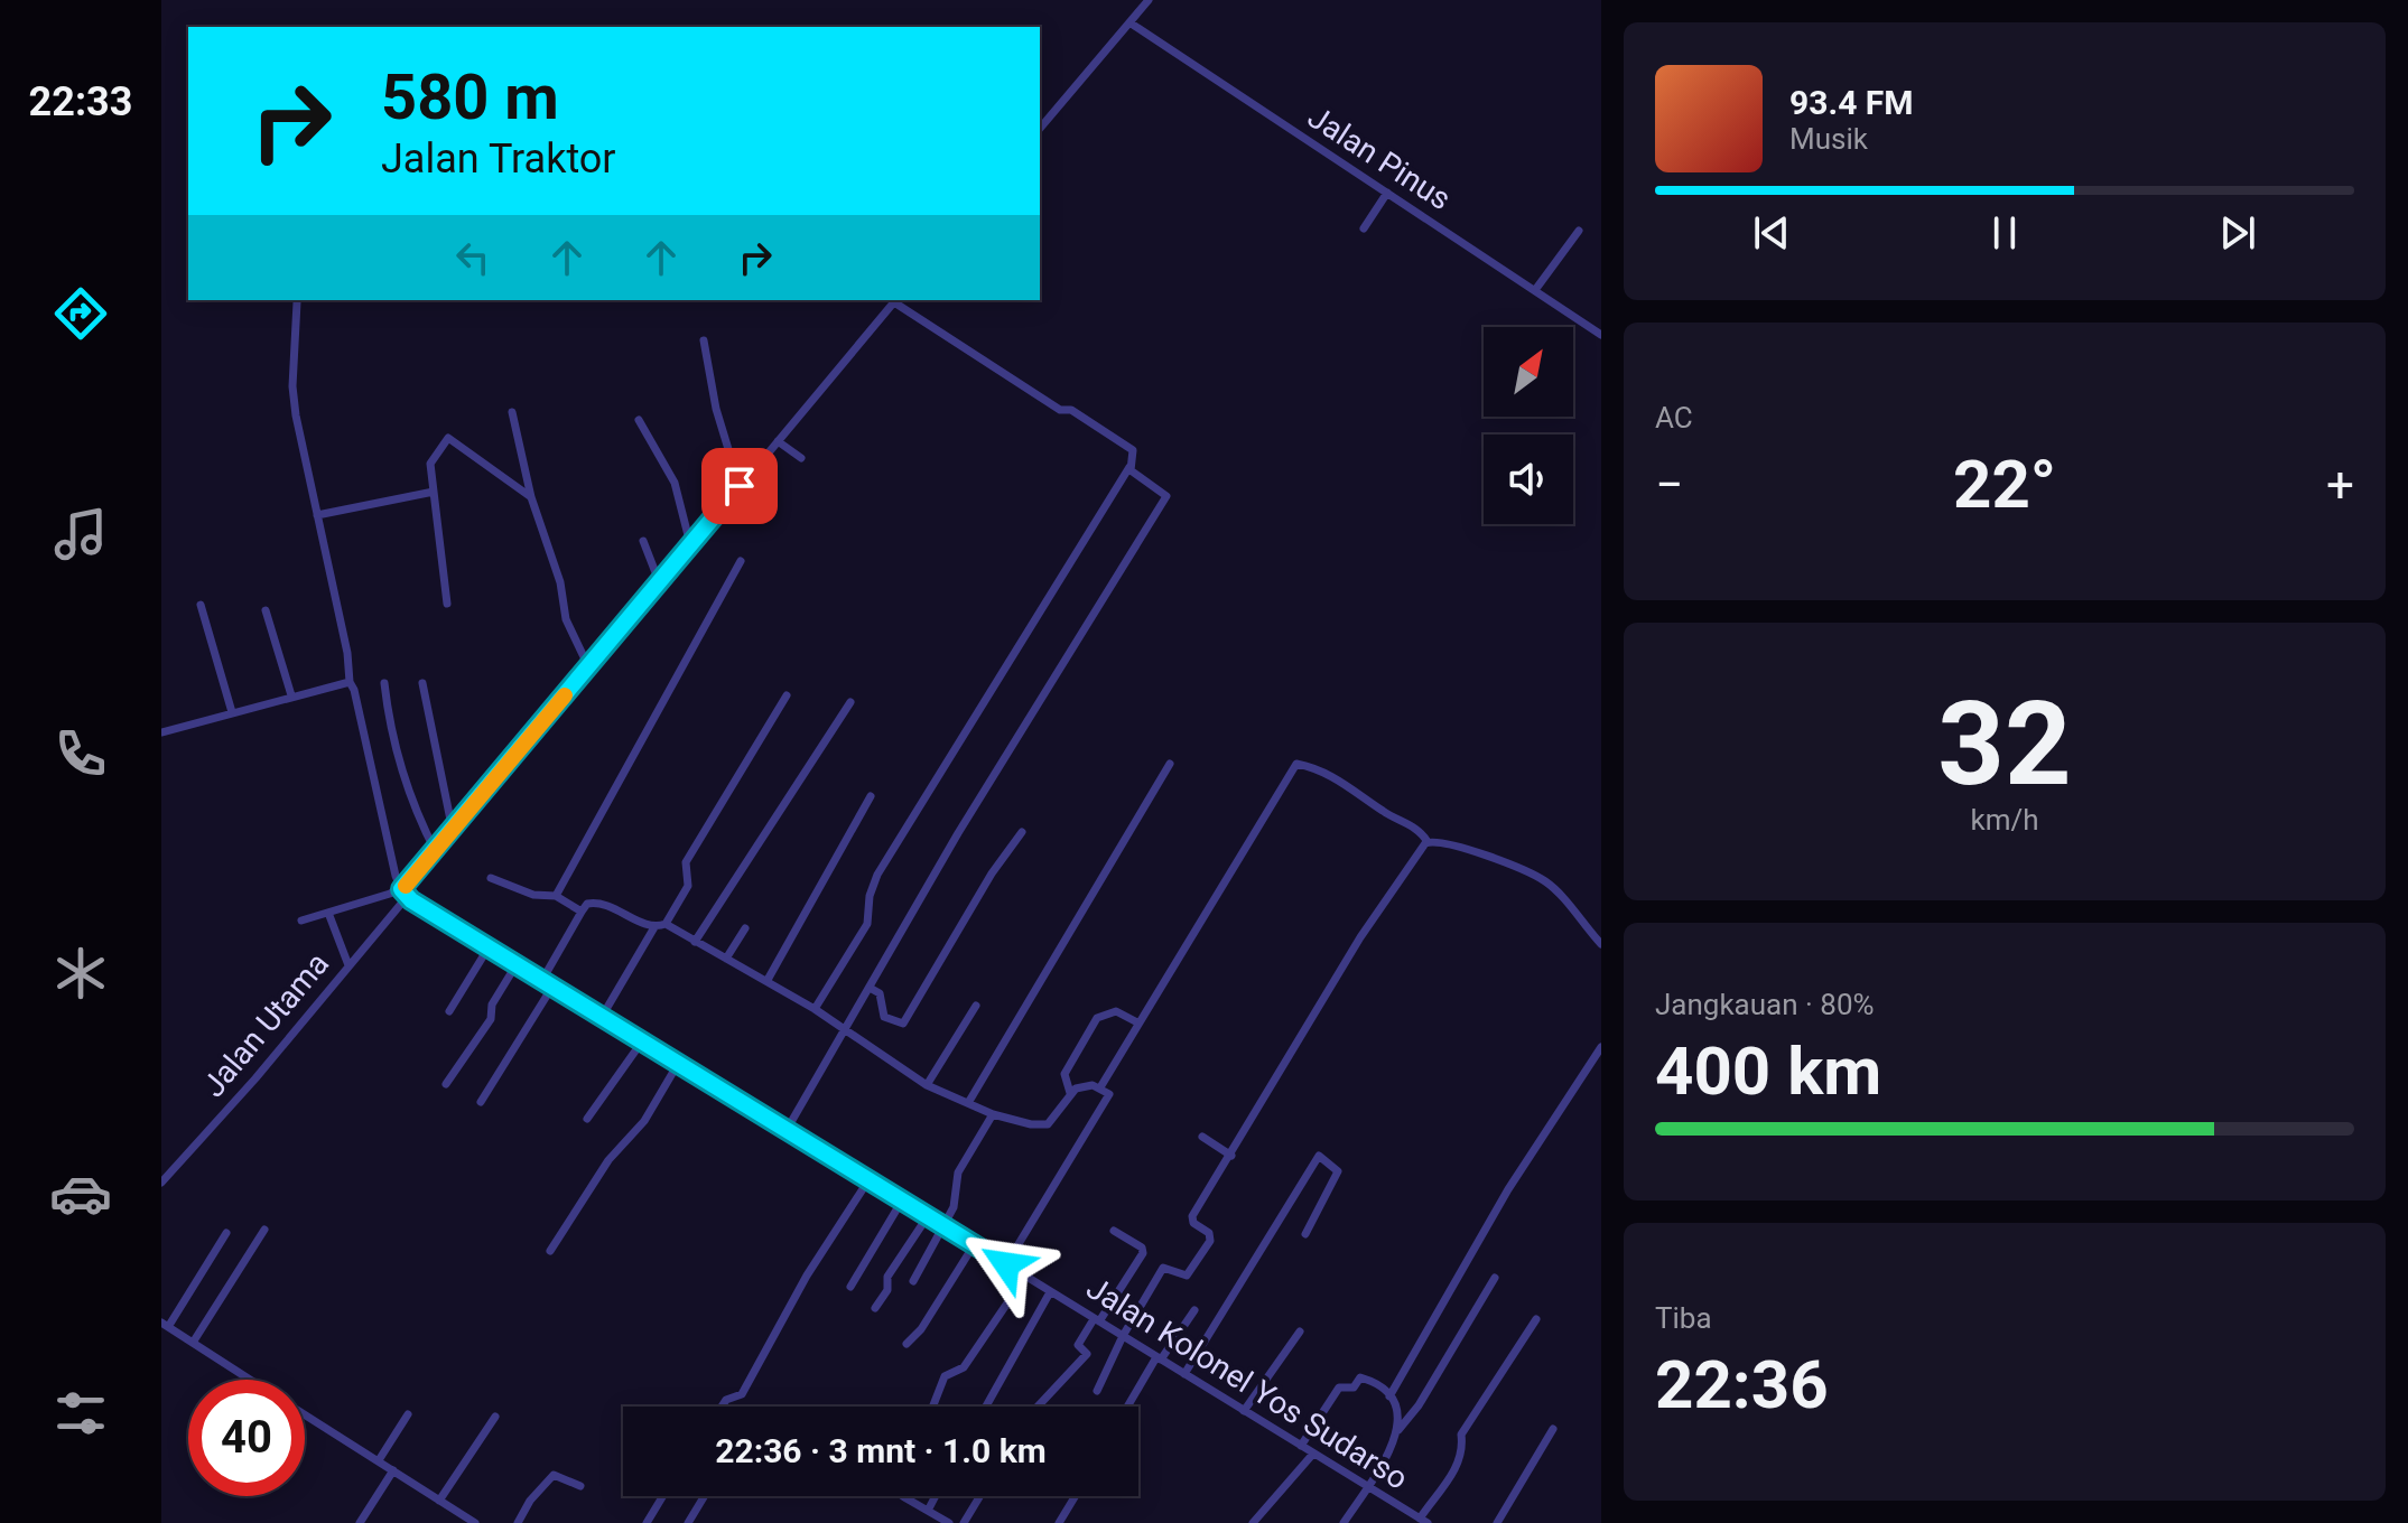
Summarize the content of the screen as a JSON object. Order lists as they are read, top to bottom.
{
  "streets": {
    "street": ["Jalan Pinus", "Jalan Utama", "Jalan Kolonel Yos Sudarso"]
  },
  "crossings": [
    ["Jalan Utama", "Jalan Kolonel Yos Sudarso"]
  ],
  "north": "top right",
  "page": {
    "tabs": "22:33",
    "turn": ["580 m", "Jalan Traktor"],
    "song": ["93.4 FM", "Musik"],
    "tile": [
      "AC",
      ["32", "km/h"],
      ["Jangkauan · 80%", "400 km"],
      ["Tiba", "22:36"]
    ],
    "heat": ["−", "22°", "+"],
    "limit": "40",
    "trip": "22:36 · 3 mnt · 1.0 km"
  }
}
